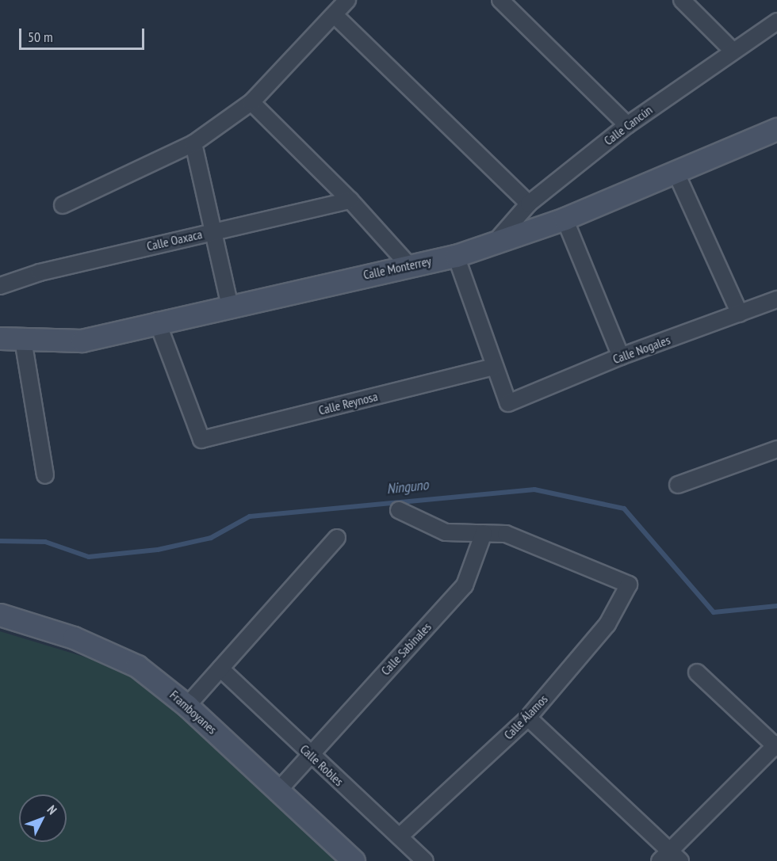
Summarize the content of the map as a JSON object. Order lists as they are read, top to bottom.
{
  "streets": {
    "street": [
      "Calle Cancún",
      "Calle Oaxaca",
      "Calle Monterrey",
      "Calle Nogales",
      "Calle Reynosa",
      "Calle Sabinales",
      "Framboyanes",
      "Calle Álamos",
      "Calle Robles"
    ]
  },
  "crossings": [
    ["Calle Cancún", "Calle Monterrey"],
    ["Calle Monterrey", "Calle Reynosa"],
    ["Calle Nogales", "Calle Reynosa"],
    ["Calle Sabinales", "Framboyanes"],
    ["Calle Sabinales", "Calle Álamos"],
    ["Calle Sabinales", "Calle Robles"],
    ["Calle Álamos", "Calle Robles"]
  ],
  "water": ["Ninguno"],
  "scale_bar": "50 m",
  "north": "top right"
}
